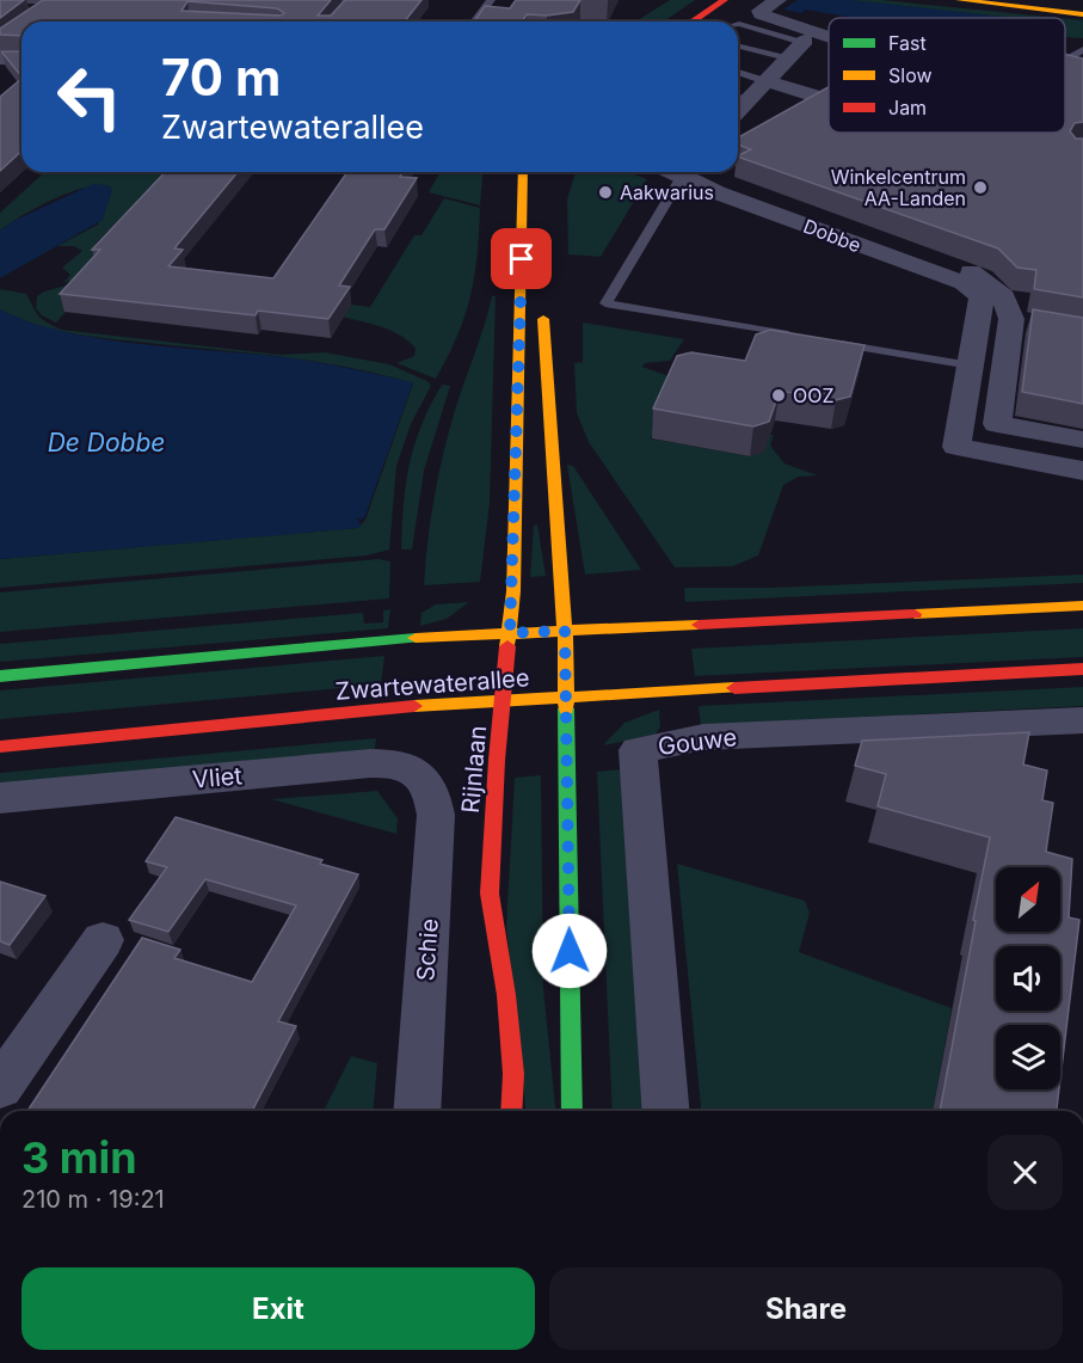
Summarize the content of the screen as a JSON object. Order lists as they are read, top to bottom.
{
  "streets": {
    "street": [
      "Dobbe",
      "Zwartewaterallee",
      "Gouwe",
      "Rijnlaan",
      "Vliet",
      "Schie"
    ]
  },
  "crossings": [
    ["Zwartewaterallee", "Rijnlaan"],
    ["Vliet", "Schie"]
  ],
  "water": ["De Dobbe"],
  "places": ["Winkelcentrum AA-Landen", "Aakwarius", "OOZ"],
  "legend": ["Fast", "Slow", "Jam"],
  "north": "top right",
  "page": {
    "turn": ["70 m", "Zwartewaterallee"],
    "heading": ["3 min", "210 m · 19:21"],
    "buttons": ["Exit", "Share"]
  }
}
